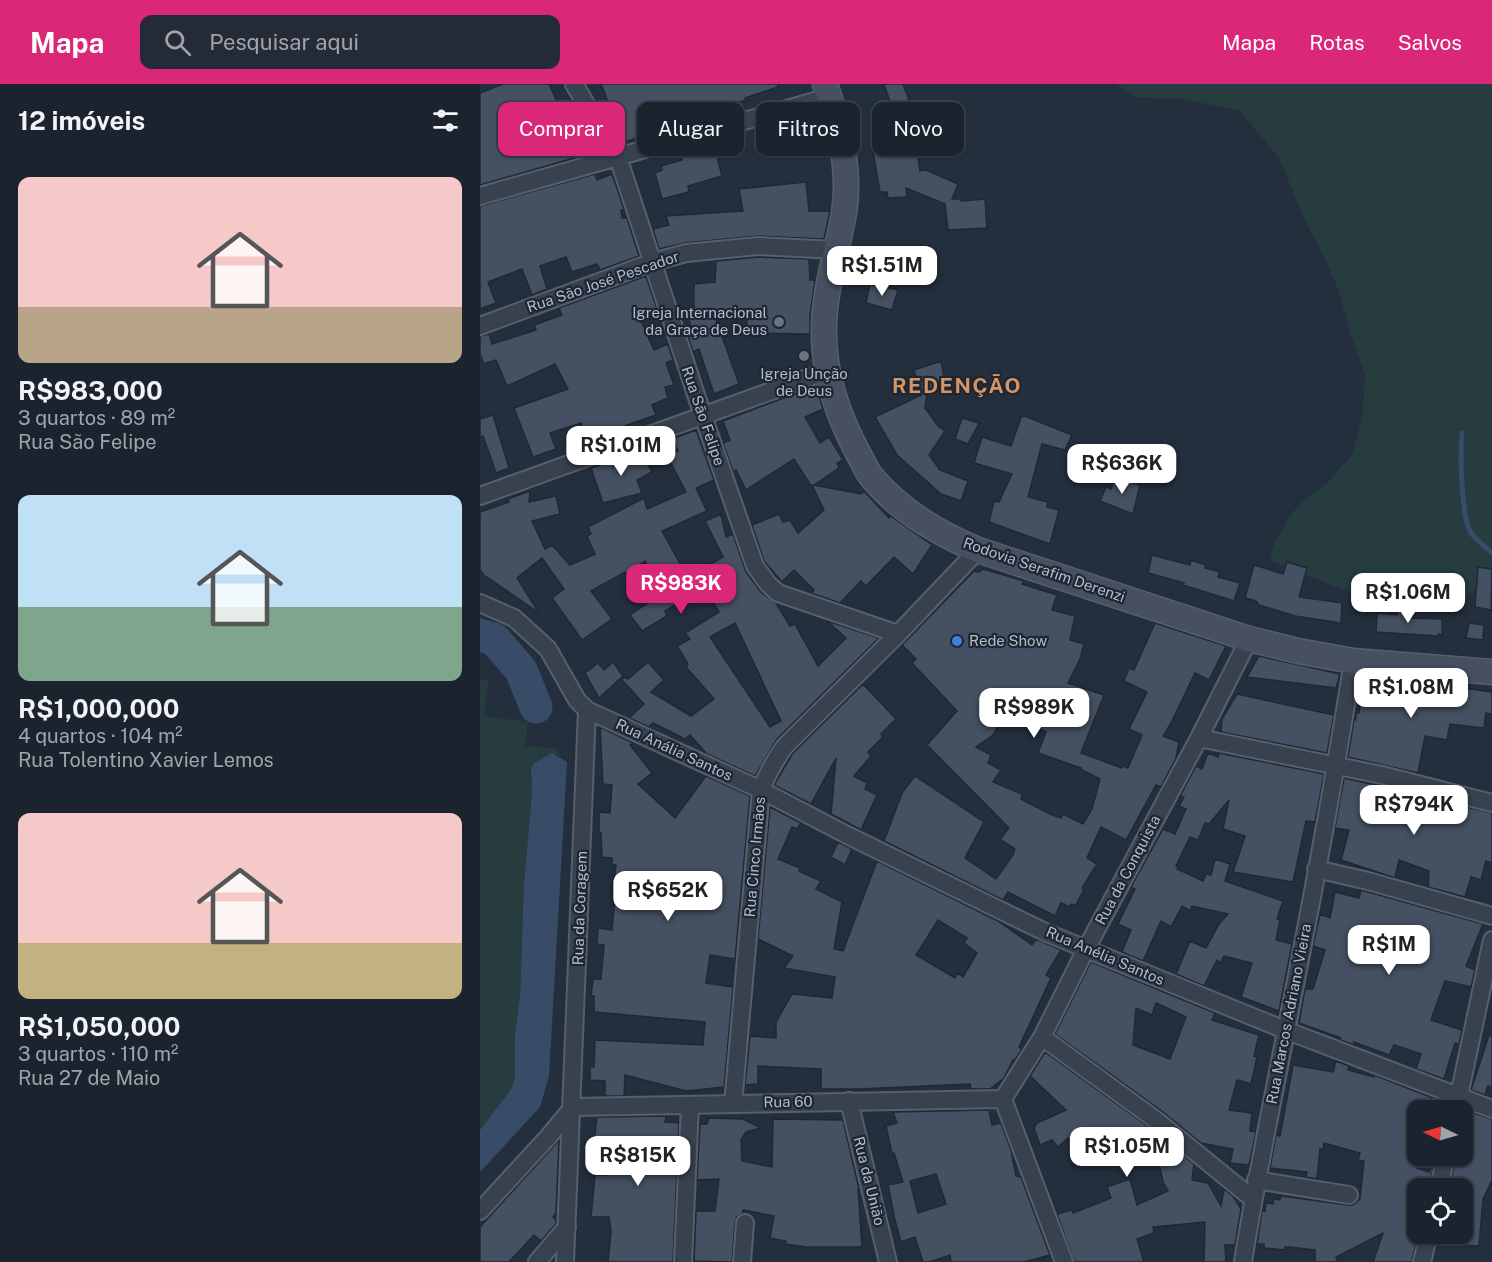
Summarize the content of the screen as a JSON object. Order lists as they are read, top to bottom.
{
  "streets": {
    "main road": ["Rodovia Serafim Derenzi"],
    "street": [
      "Rua São José Pescador",
      "Rua São Felipe",
      "Rua Anália Santos",
      "Rua Cinco Irmãos",
      "Rua da Conquista",
      "Rua da Coragem",
      "Rua Anélia Santos",
      "Rua Marcos Adriano Vieira",
      "Rua 60",
      "Rua da União"
    ]
  },
  "crossings": [
    ["Rua São José Pescador", "Rua São Felipe"],
    ["Rua São José Pescador", "Rodovia Serafim Derenzi"],
    ["Rua São Felipe", "Rua Cinco Irmãos"],
    ["Rodovia Serafim Derenzi", "Rua Cinco Irmãos"],
    ["Rodovia Serafim Derenzi", "Rua da Conquista"],
    ["Rodovia Serafim Derenzi", "Rua Marcos Adriano Vieira"],
    ["Rua Anália Santos", "Rua Cinco Irmãos"],
    ["Rua Anália Santos", "Rua da Coragem"],
    ["Rua Anália Santos", "Rua Anélia Santos"],
    ["Rua Cinco Irmãos", "Rua Anélia Santos"],
    ["Rua Cinco Irmãos", "Rua 60"],
    ["Rua da Conquista", "Rua Anélia Santos"],
    ["Rua da Conquista", "Rua 60"],
    ["Rua da Coragem", "Rua 60"],
    ["Rua Anélia Santos", "Rua Marcos Adriano Vieira"],
    ["Rua 60", "Rua da União"]
  ],
  "districts": ["REDENÇÃO"],
  "places": ["Igreja Internacional da Graça de Deus", "Igreja Unção de Deus", "Rede Show"],
  "north": "left",
  "page": {
    "header": "Mapa",
    "search": "Pesquisar aqui",
    "nav": ["Mapa", "Rotas", "Salvos"],
    "heading": "12 imóveis",
    "chip": [
      "Comprar",
      "Alugar",
      "Filtros",
      "Novo"
    ],
    "list": [
      {
        "name": "R$983,000",
        "note": "3 quartos · 89 m² · Rua São Felipe"
      },
      {
        "name": "R$1,000,000",
        "note": "4 quartos · 104 m² · Rua Tolentino Xavier Lemos"
      },
      {
        "name": "R$1,050,000",
        "note": "3 quartos · 110 m² · Rua 27 de Maio"
      }
    ],
    "price": [
      "R$1.51M",
      "R$1.01M",
      "R$636K",
      "R$983K",
      "R$1.06M",
      "R$1.08M",
      "R$989K",
      "R$794K",
      "R$652K",
      "R$1M",
      "R$1.05M",
      "R$815K"
    ]
  }
}
